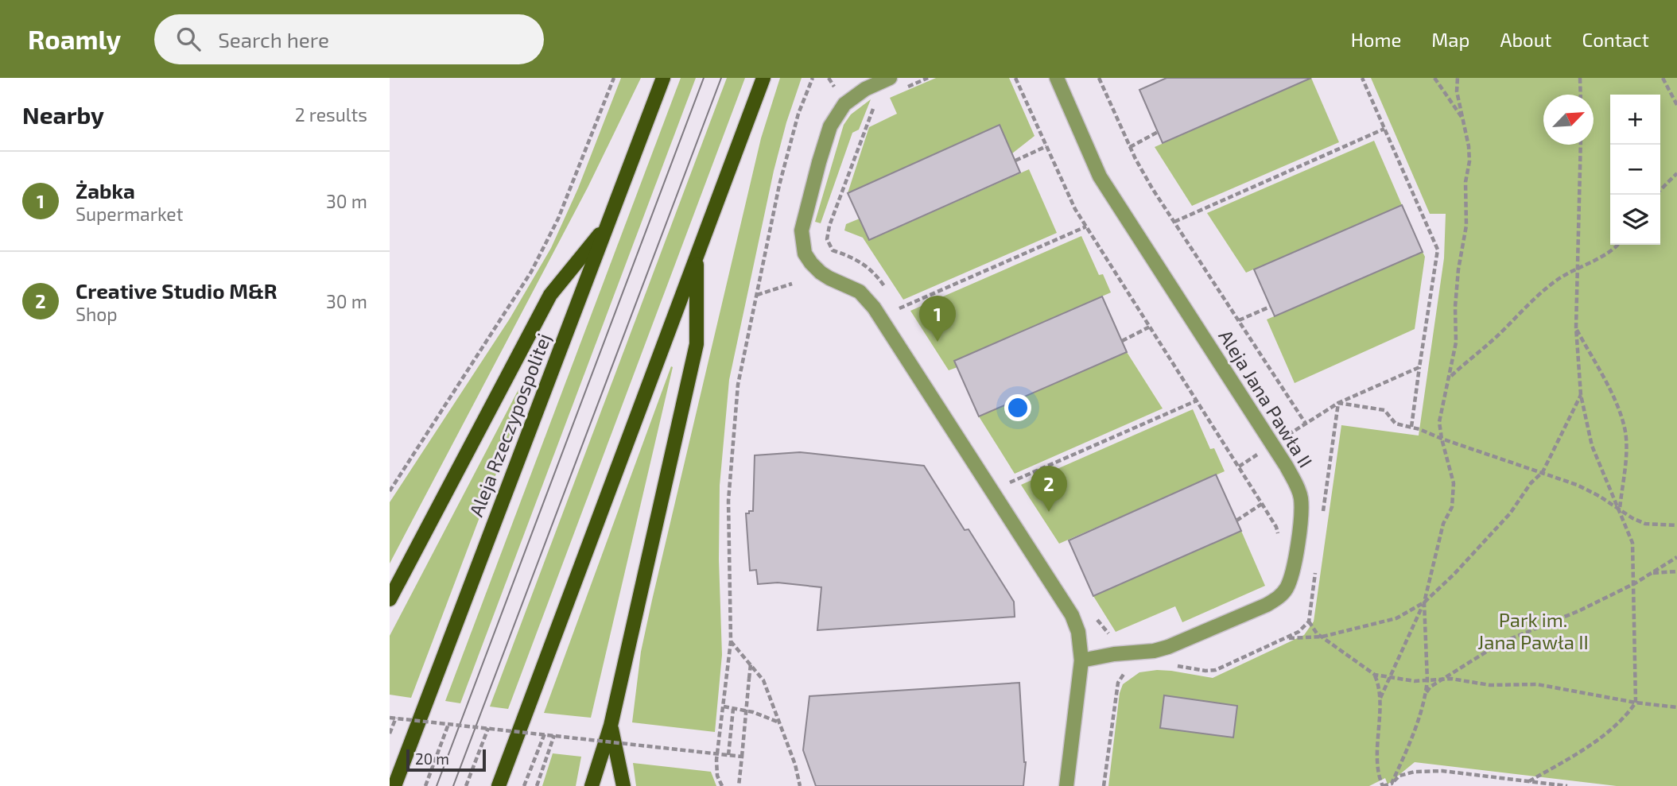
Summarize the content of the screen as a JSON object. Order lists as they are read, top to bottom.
{
  "streets": {
    "main road": ["Aleja Rzeczypospolitej"],
    "street": ["Aleja Jana Pawła II"]
  },
  "parks": ["Park im. Jana Pawła II"],
  "scale_bar": "20 m",
  "north": "top right",
  "page": {
    "header": "Roamly",
    "search": "Search here",
    "nav": [
      "Home",
      "Map",
      "About",
      "Contact"
    ],
    "heading": ["Nearby", "2 results"],
    "map_buttons": ["+", "−"],
    "list": [
      {
        "mark": "1",
        "name": "Żabka",
        "note": "Supermarket",
        "value": "30 m"
      },
      {
        "mark": "2",
        "name": "Creative Studio M&R",
        "note": "Shop",
        "value": "30 m"
      }
    ],
    "pins": ["1", "2"],
    "scale": "20 m"
  }
}
